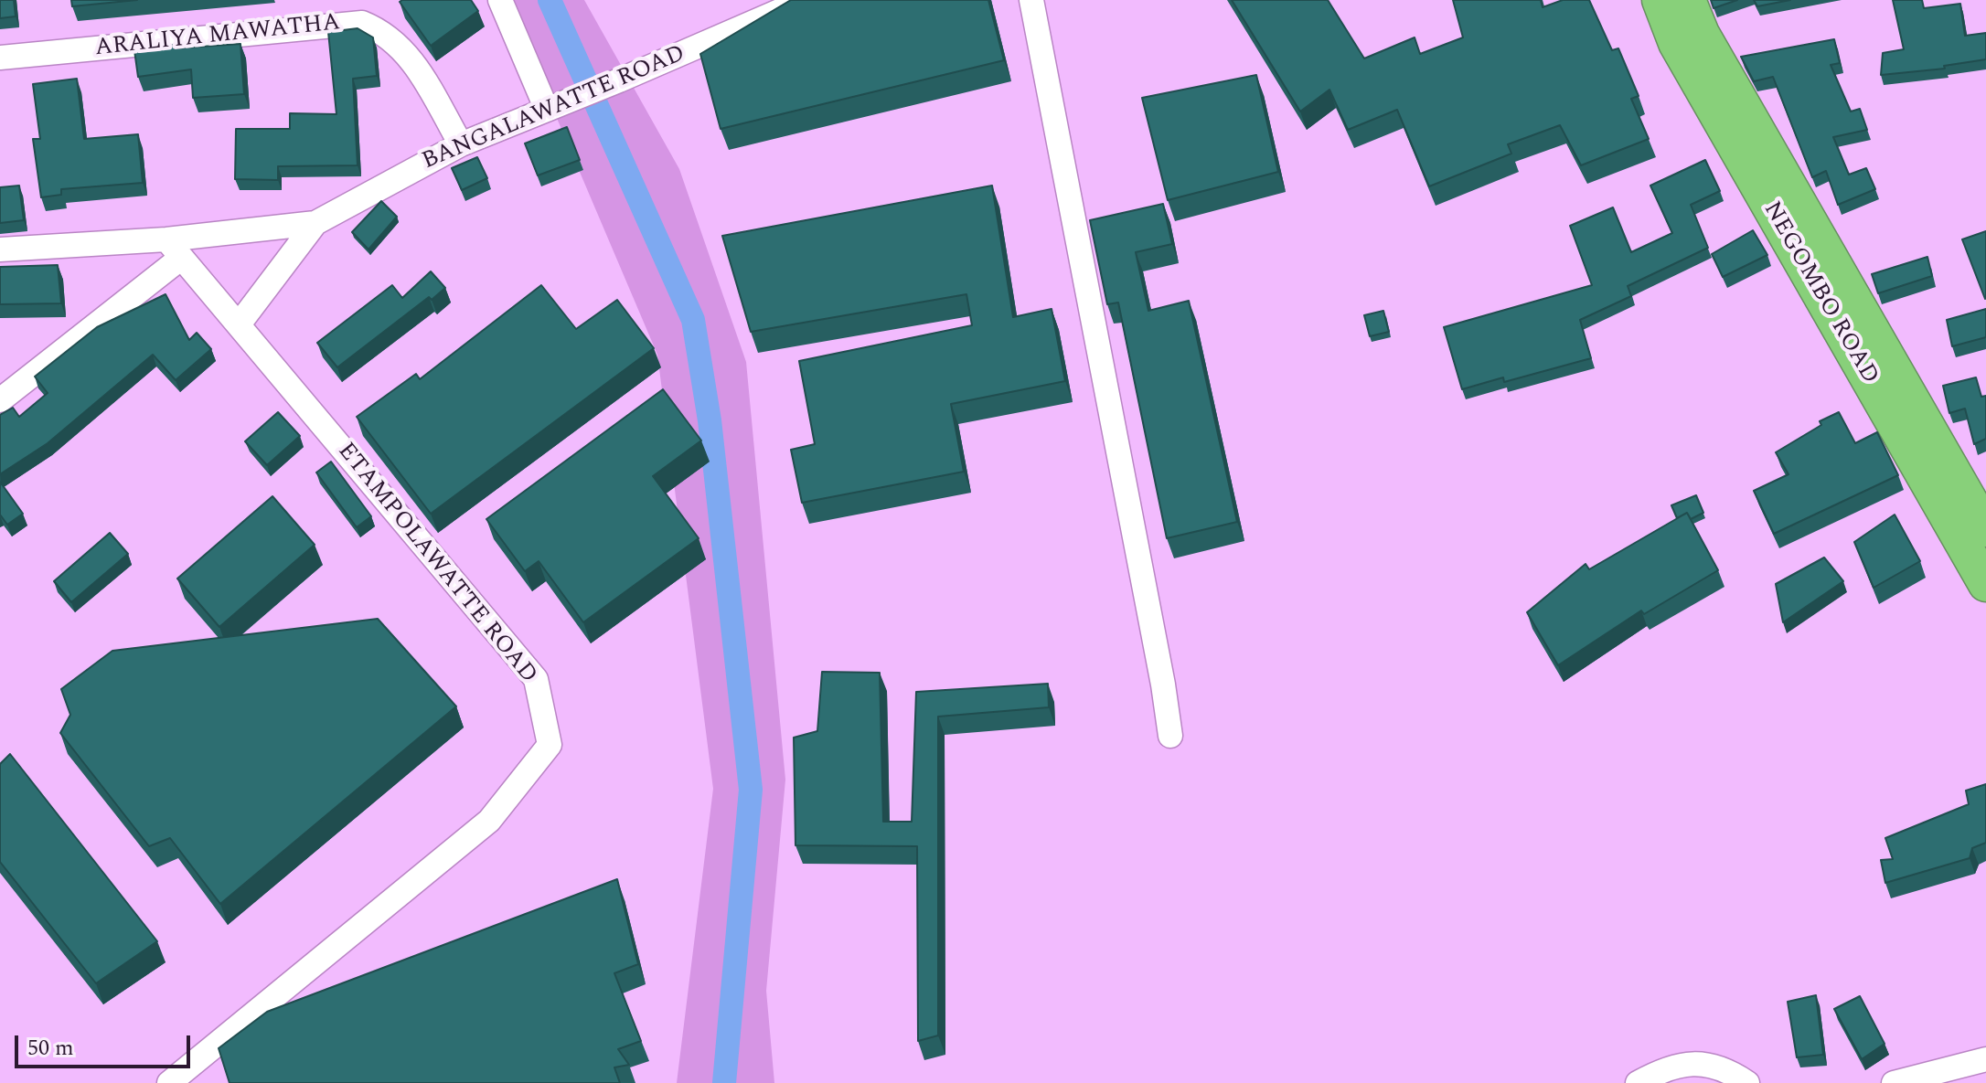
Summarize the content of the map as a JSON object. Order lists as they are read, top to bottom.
{
  "streets": {
    "highway": ["NEGOMBO ROAD"],
    "street": ["ARALIYA MAWATHA", "BANGALAWATTE ROAD", "ETAMPOLAWATTE ROAD"]
  },
  "crossings": [
    ["ARALIYA MAWATHA", "BANGALAWATTE ROAD"],
    ["BANGALAWATTE ROAD", "ETAMPOLAWATTE ROAD"]
  ],
  "scale_bar": "50 m"
}
